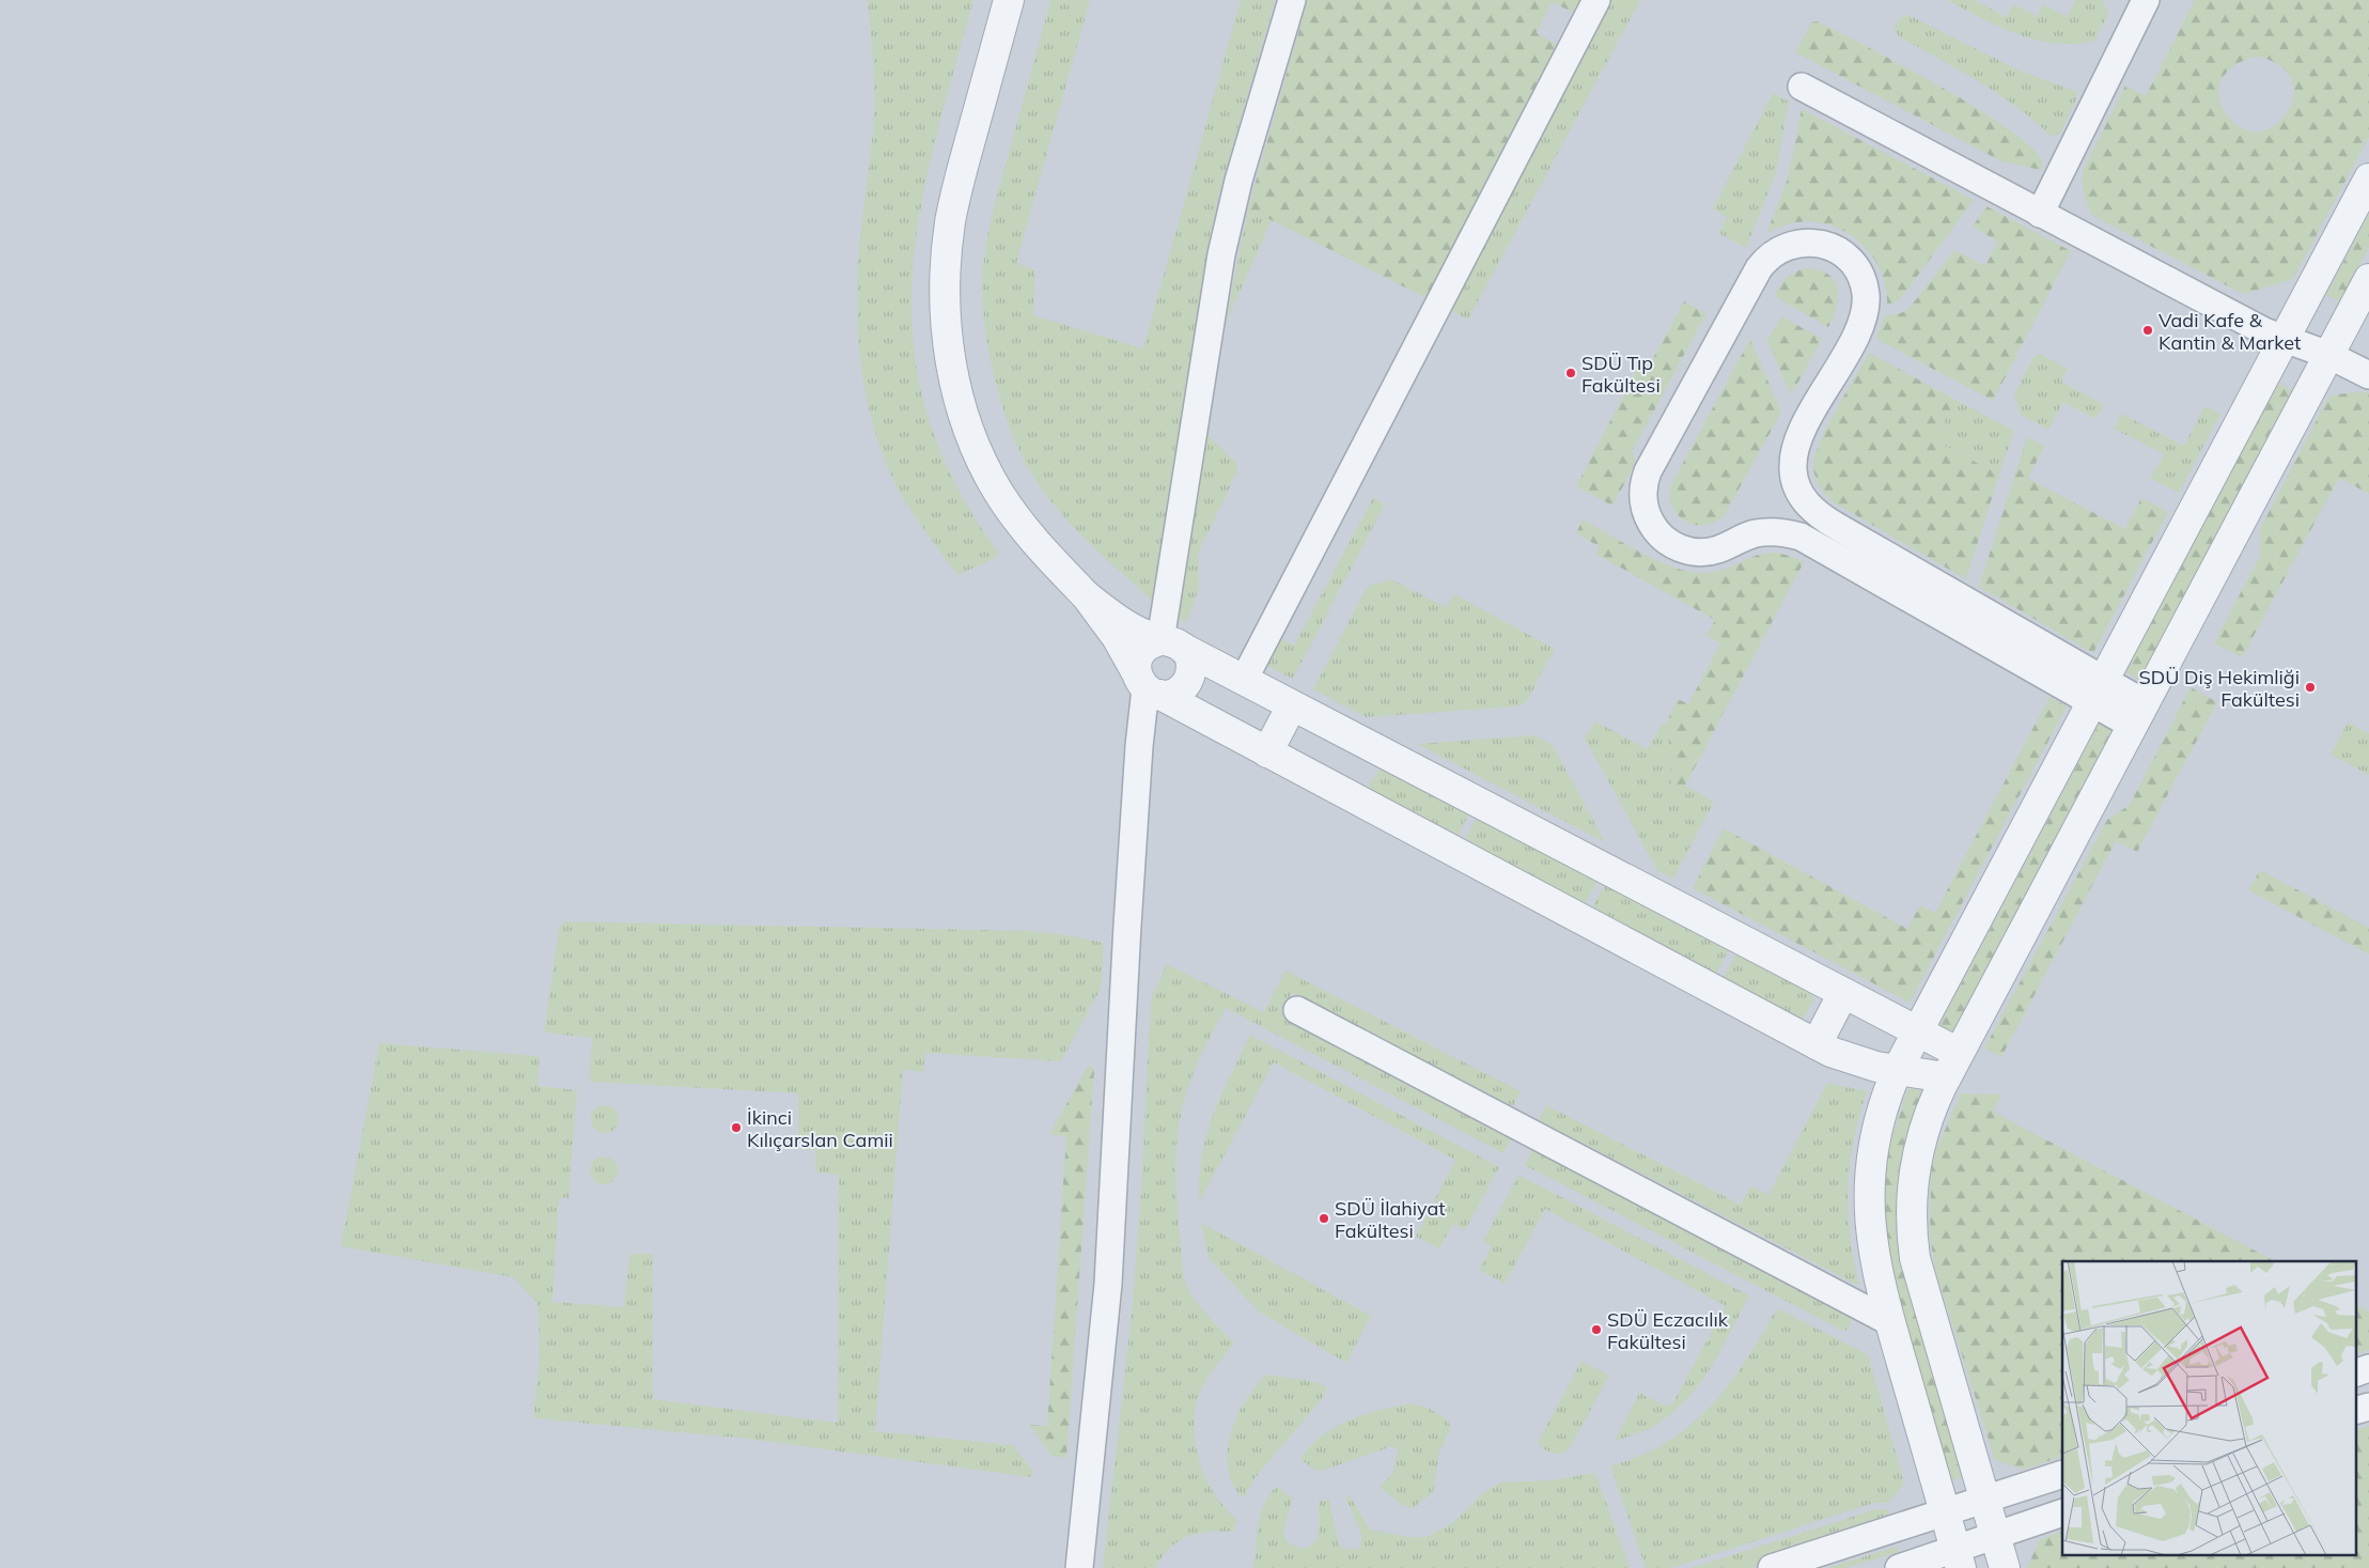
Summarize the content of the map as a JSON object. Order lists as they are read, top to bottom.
{
  "places": [
    "Vadi Kafe & Kantin & Market",
    "SDÜ Tıp Fakültesi",
    "SDÜ Diş Hekimliği Fakültesi",
    "İkinci Kılıçarslan Camii",
    "SDÜ İlahiyat Fakültesi",
    "SDÜ Eczacılık Fakültesi"
  ]
}
